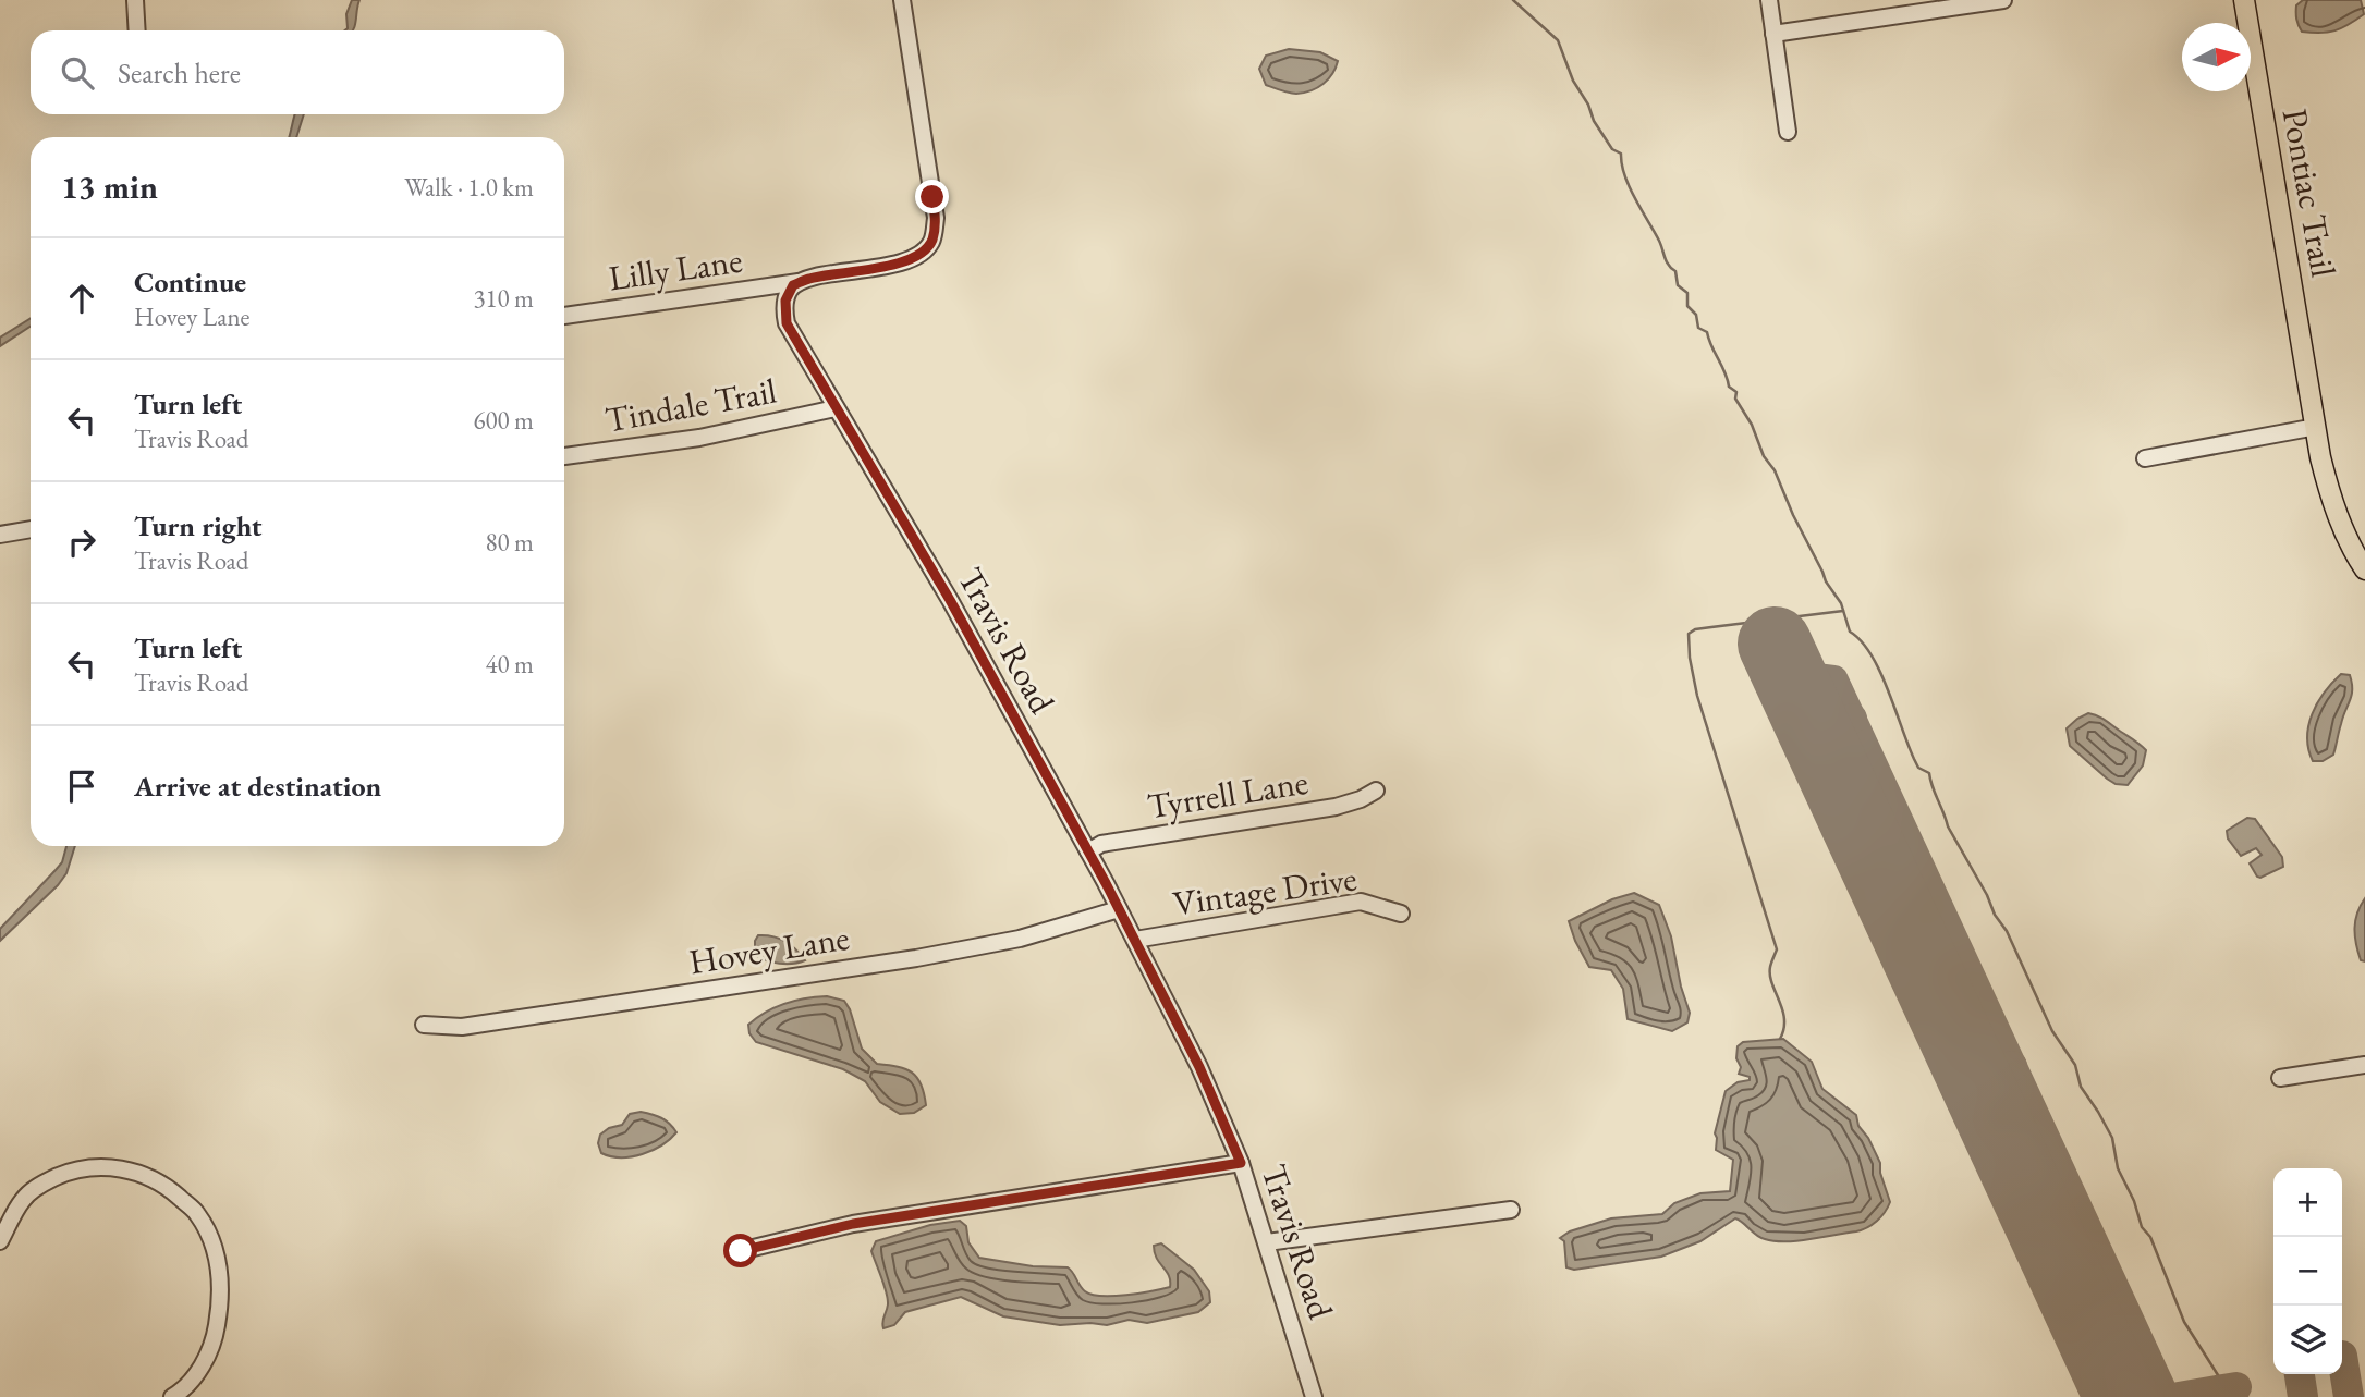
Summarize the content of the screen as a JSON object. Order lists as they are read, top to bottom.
{
  "streets": {
    "main road": ["Pontiac Trail"],
    "street": [
      "Lilly Lane",
      "Tindale Trail",
      "Travis Road",
      "Tyrrell Lane",
      "Vintage Drive",
      "Hovey Lane"
    ]
  },
  "crossings": [
    ["Lilly Lane", "Travis Road"],
    ["Tindale Trail", "Travis Road"],
    ["Travis Road", "Tyrrell Lane"],
    ["Travis Road", "Vintage Drive"],
    ["Travis Road", "Hovey Lane"]
  ],
  "north": "right",
  "page": {
    "search": "Search here",
    "heading": ["13 min", "Walk · 1.0 km"],
    "list": [
      ["Continue", "Hovey Lane", "310 m"],
      ["Turn left", "Travis Road", "600 m"],
      ["Turn right", "Travis Road", "80 m"],
      ["Turn left", "Travis Road", "40 m"],
      "Arrive at destination"
    ],
    "map_buttons": ["+", "−"]
  }
}
